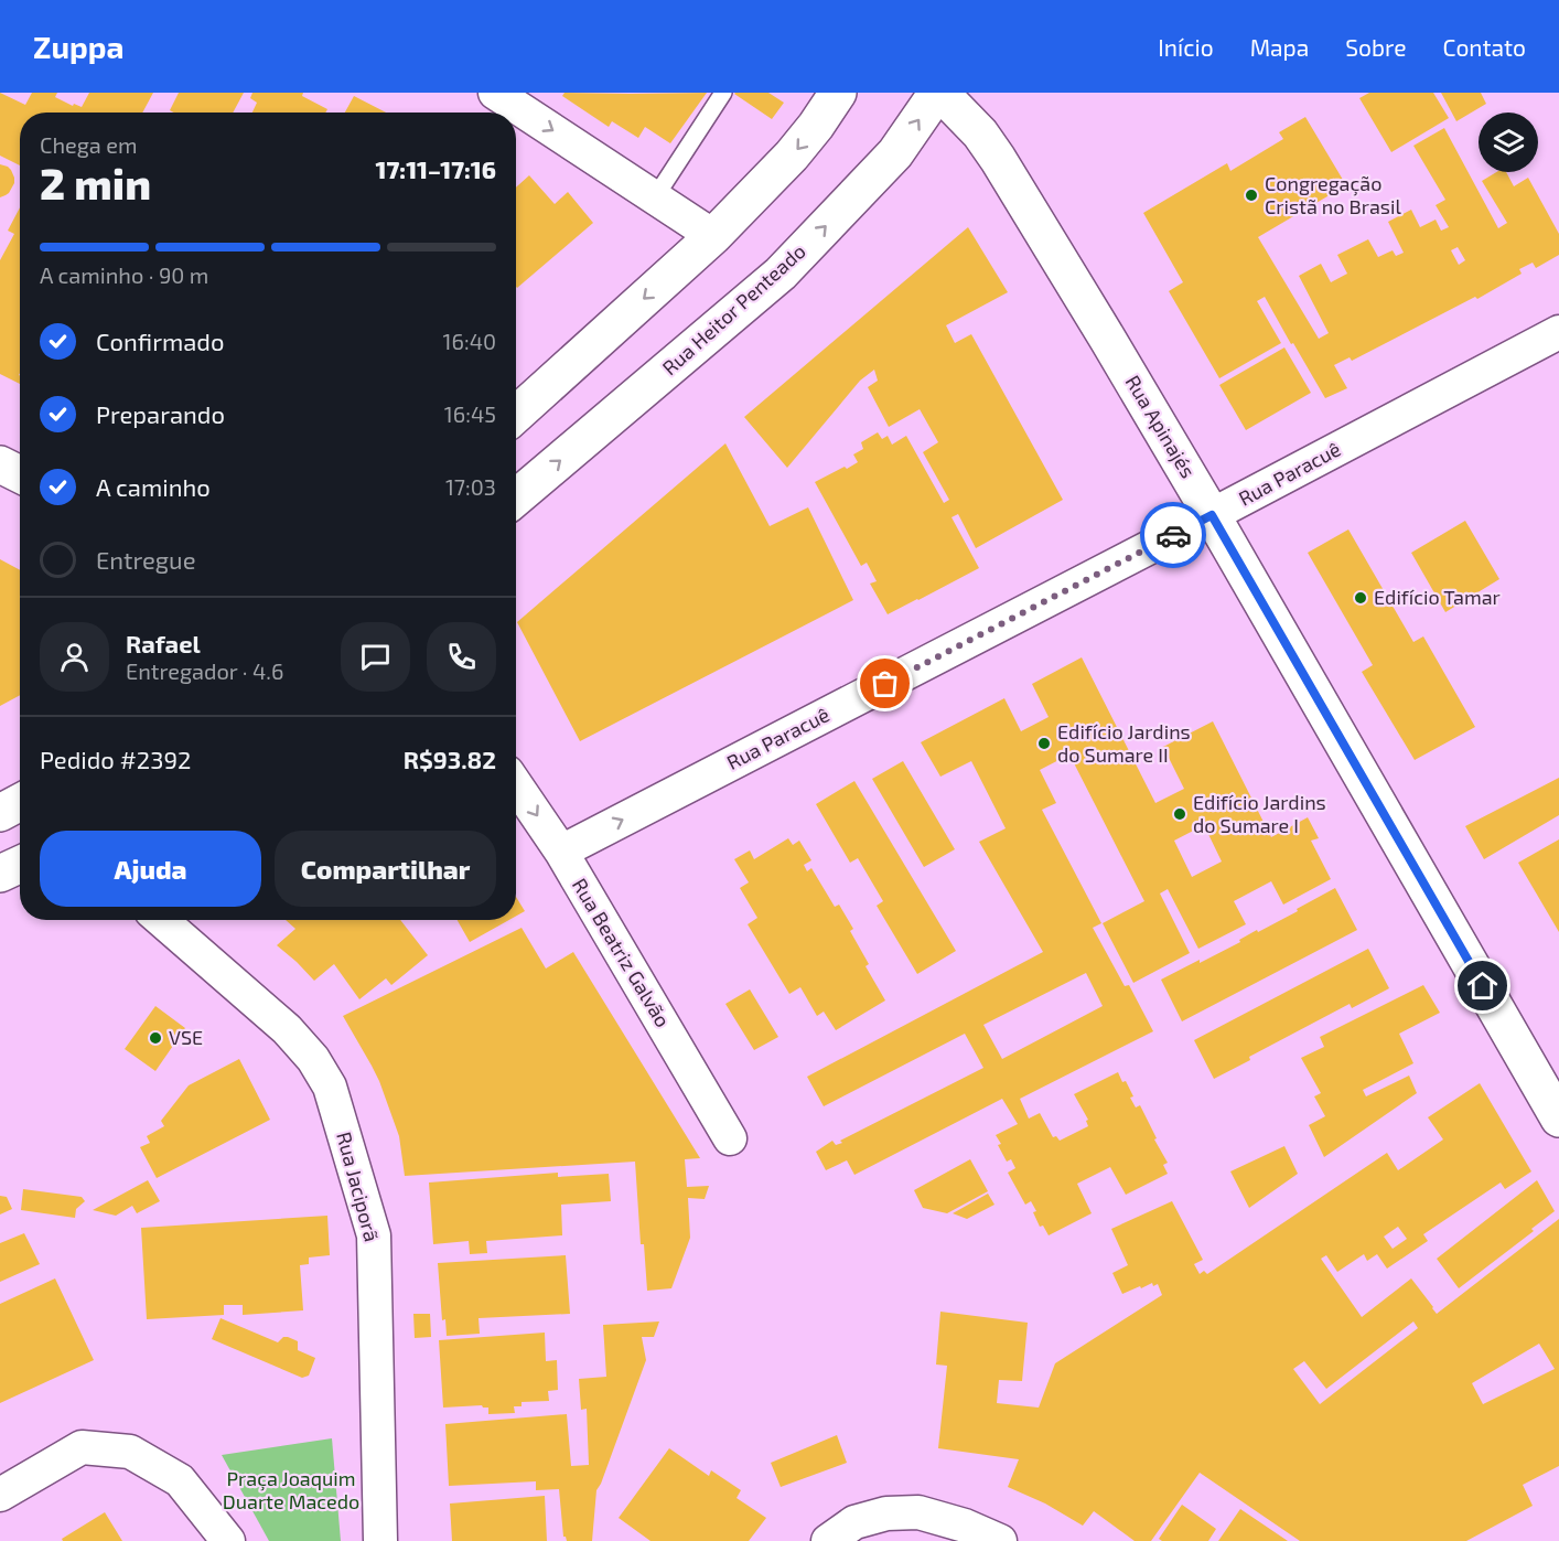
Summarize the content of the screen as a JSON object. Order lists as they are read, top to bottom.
{
  "streets": {
    "street": [
      "Rua Heitor Penteado",
      "Rua Apinajés",
      "Rua Paracuê",
      "Rua Beatriz Galvão",
      "Rua Jaciporã"
    ]
  },
  "crossings": [
    ["Rua Heitor Penteado", "Rua Apinajés"],
    ["Rua Apinajés", "Rua Paracuê"],
    ["Rua Paracuê", "Rua Beatriz Galvão"]
  ],
  "one_way": ["Rua Paracuê"],
  "parks": ["Praça Joaquim Duarte Macedo"],
  "places": [
    "Congregação Cristã no Brasil",
    "Edifício Tamar",
    "Edifício Jardins do Sumare II",
    "Edifício Jardins do Sumare I",
    "VSE"
  ],
  "page": {
    "header": "Zuppa",
    "nav": [
      "Início",
      "Mapa",
      "Sobre",
      "Contato"
    ],
    "heading": ["2 min", "Chega em", "17:11–17:16"],
    "panel": [
      "Rafael",
      "Entregador · 4.6",
      "Pedido #2392",
      "R$93.82"
    ],
    "bar": "A caminho · 90 m",
    "list": [
      ["Confirmado", "16:40"],
      ["Preparando", "16:45"],
      ["A caminho", "17:03"],
      "Entregue"
    ],
    "buttons": ["Ajuda", "Compartilhar"]
  }
}
